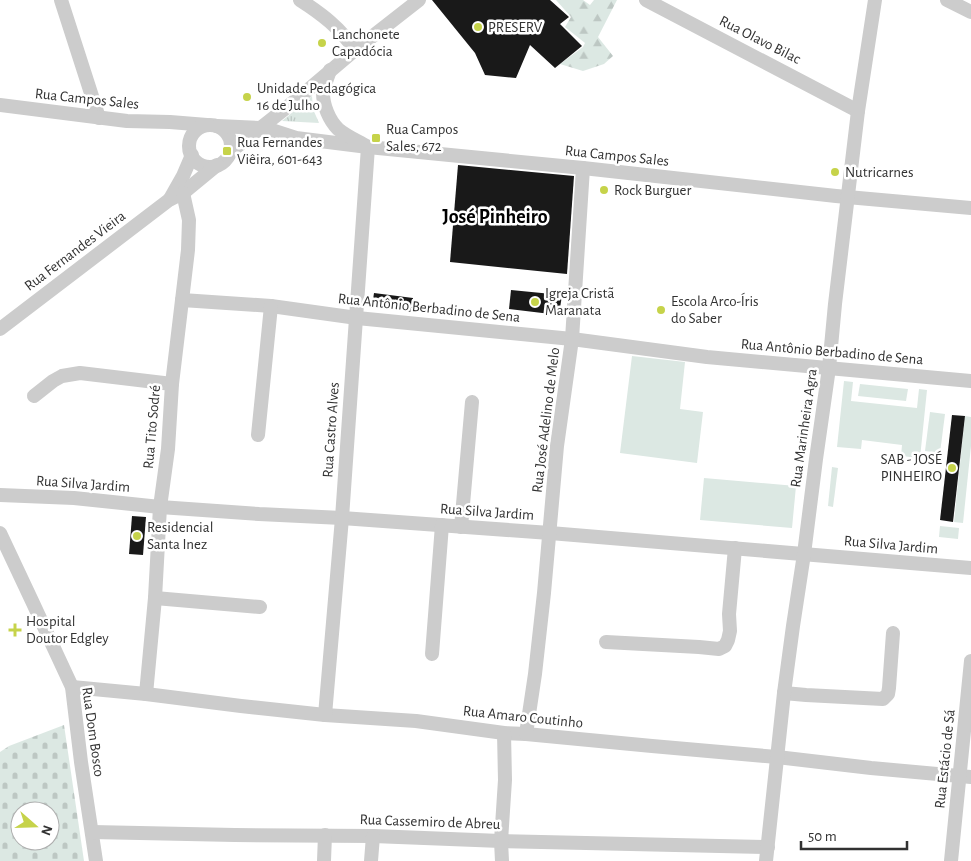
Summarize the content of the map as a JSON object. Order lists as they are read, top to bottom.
{
  "streets": {
    "street": [
      "Rua Olavo Bilac",
      "Rua Campos Sales",
      "Rua Fernandes Vieira",
      "Rua Antônio Berbadino de Sena",
      "Rua José Adelino de Melo",
      "Rua Tito Sodré",
      "Rua Marinheira Agra",
      "Rua Castro Alves",
      "Rua Silva Jardim",
      "Rua Amaro Coutinho",
      "Rua Dom Bosco",
      "Rua Estácio de Sá",
      "Rua Cassemiro de Abreu"
    ]
  },
  "crossings": [
    ["Rua Olavo Bilac", "Rua Marinheira Agra"],
    ["Rua Campos Sales", "Rua Fernandes Vieira"],
    ["Rua Campos Sales", "Rua José Adelino de Melo"],
    ["Rua Campos Sales", "Rua Marinheira Agra"],
    ["Rua Campos Sales", "Rua Castro Alves"],
    ["Rua Fernandes Vieira", "Rua Tito Sodré"],
    ["Rua Antônio Berbadino de Sena", "Rua José Adelino de Melo"],
    ["Rua Antônio Berbadino de Sena", "Rua Tito Sodré"],
    ["Rua Antônio Berbadino de Sena", "Rua Marinheira Agra"],
    ["Rua Antônio Berbadino de Sena", "Rua Castro Alves"],
    ["Rua José Adelino de Melo", "Rua Silva Jardim"],
    ["Rua José Adelino de Melo", "Rua Amaro Coutinho"],
    ["Rua Tito Sodré", "Rua Silva Jardim"],
    ["Rua Tito Sodré", "Rua Amaro Coutinho"],
    ["Rua Marinheira Agra", "Rua Silva Jardim"],
    ["Rua Marinheira Agra", "Rua Amaro Coutinho"],
    ["Rua Marinheira Agra", "Rua Cassemiro de Abreu"],
    ["Rua Castro Alves", "Rua Silva Jardim"],
    ["Rua Castro Alves", "Rua Amaro Coutinho"],
    ["Rua Amaro Coutinho", "Rua Dom Bosco"],
    ["Rua Amaro Coutinho", "Rua Estácio de Sá"],
    ["Rua Dom Bosco", "Rua Cassemiro de Abreu"]
  ],
  "districts": ["José Pinheiro"],
  "places": {
    "other": [
      "PRESERV",
      "Lanchonete Capadócia",
      "Unidade Pedagógica 16 de Julho",
      "Nutricarnes",
      "Rock Burguer",
      "Igreja Cristã Maranata",
      "Escola Arco-Íris do Saber",
      "SAB - JOSÉ PINHEIRO",
      "Residencial Santa Inez"
    ],
    "transit": ["Rua Campos Sales, 672", "Rua Fernandes Viêira, 601-643"],
    "health": ["Hospital Doutor Edgley"]
  },
  "scale_bar": "50 m",
  "north": "right"
}
